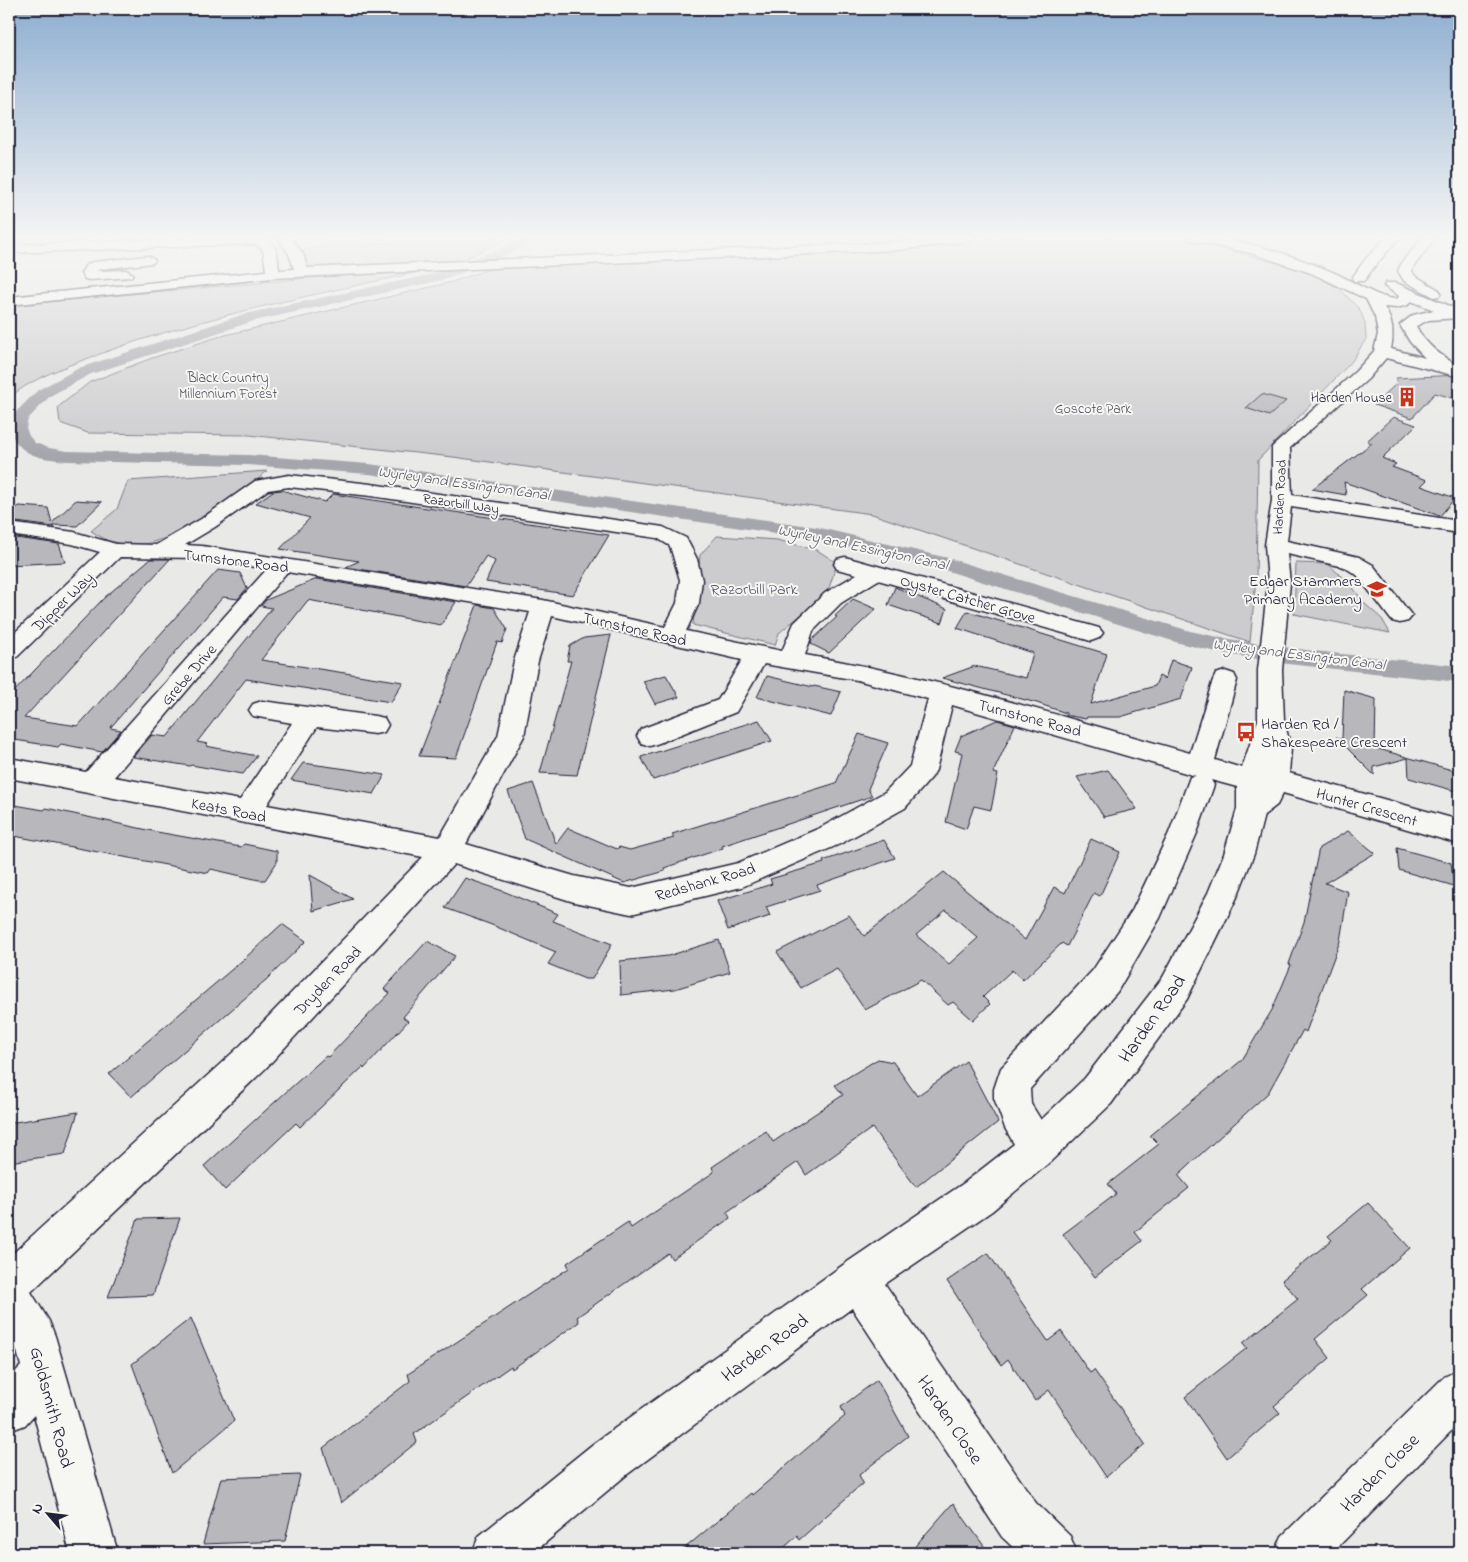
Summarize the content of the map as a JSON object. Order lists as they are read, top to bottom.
{
  "streets": {
    "street": [
      "Harden Road",
      "Razorbill Way",
      "Turnstone Road",
      "Oyster Catcher Grove",
      "Dipper Way",
      "Grebe Drive",
      "Hunter Crescent",
      "Keats Road",
      "Redshank Road",
      "Dryden Road",
      "Goldsmith Road",
      "Harden Close"
    ]
  },
  "crossings": [
    ["Harden Road", "Turnstone Road"],
    ["Harden Road", "Hunter Crescent"],
    ["Harden Road", "Harden Close"],
    ["Razorbill Way", "Turnstone Road"],
    ["Turnstone Road", "Dipper Way"],
    ["Turnstone Road", "Grebe Drive"],
    ["Turnstone Road", "Hunter Crescent"],
    ["Turnstone Road", "Redshank Road"],
    ["Turnstone Road", "Dryden Road"],
    ["Grebe Drive", "Keats Road"],
    ["Keats Road", "Redshank Road"],
    ["Keats Road", "Dryden Road"],
    ["Redshank Road", "Dryden Road"]
  ],
  "water": ["Wyrley and Essington Canal"],
  "parks": ["Black Country Millennium Forest", "Goscote Park", "Razorbill Park"],
  "places": {
    "building": ["Harden House"],
    "school or university": ["Edgar Stammers Primary Academy"],
    "bus stop": ["Harden Rd / Shakespeare Crescent"]
  },
  "north": "top left"
}
